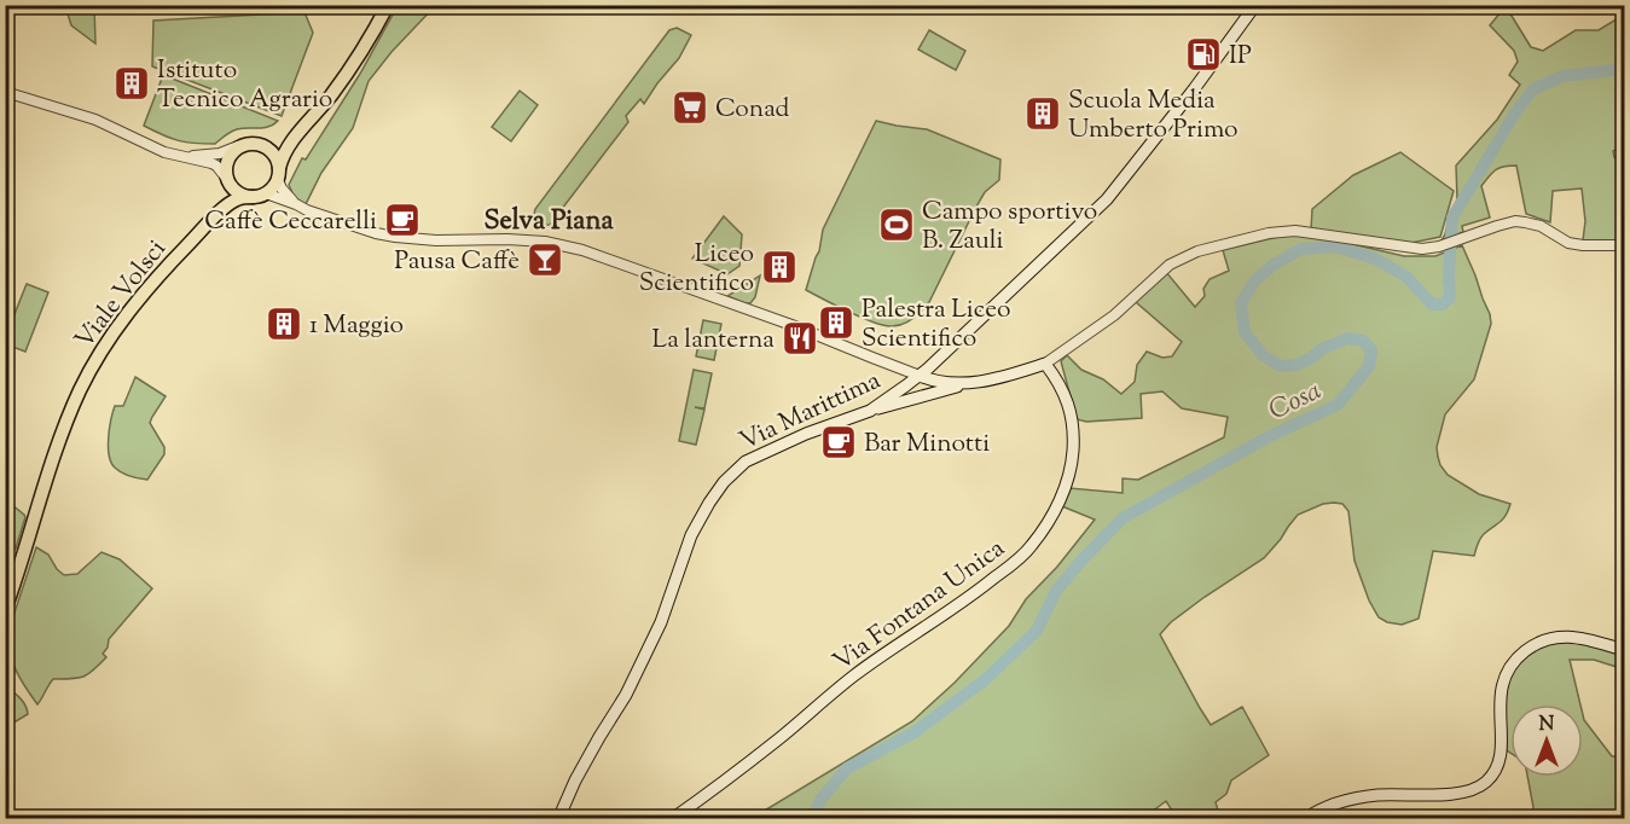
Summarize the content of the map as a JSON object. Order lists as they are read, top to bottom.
{
  "streets": {
    "main road": ["Viale Volsci", "Via Marittima", "Via Fontana Unica"]
  },
  "districts": ["Selva Piana"],
  "water": ["Cosa"],
  "places": {
    "fuel station": ["IP"],
    "building": [
      "Istituto Tecnico Agrario",
      "Scuola Media Umberto Primo",
      "Liceo Scientifico",
      "Palestra Liceo Scientifico",
      "1 Maggio"
    ],
    "supermarket": ["Conad"],
    "cafe": ["Caffè Ceccarelli", "Bar Minotti"],
    "sports": ["Campo sportivo B. Zauli"],
    "bar": ["Pausa Caffè"],
    "restaurant": ["La lanterna"]
  },
  "north": "top"
}
